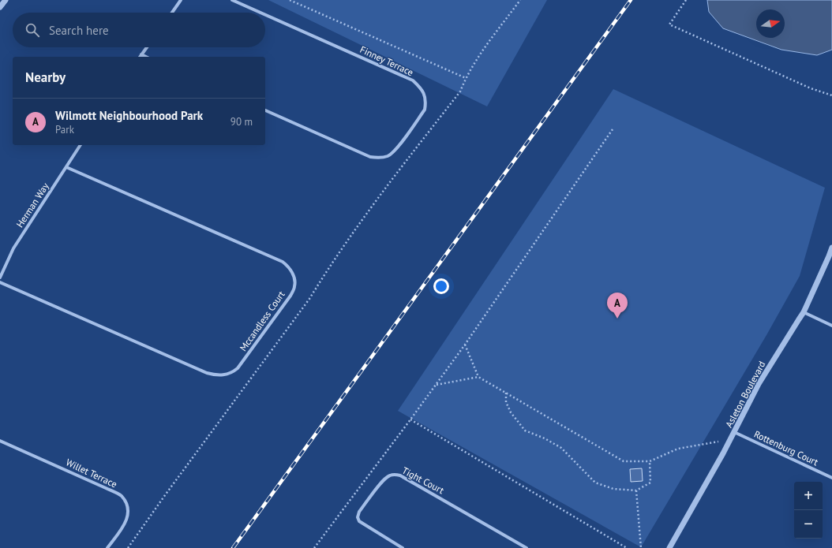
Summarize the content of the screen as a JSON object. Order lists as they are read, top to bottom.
{
  "streets": {
    "street": [
      "Finney Terrace",
      "Herman Way",
      "Mccandless Court",
      "Asleton Boulevard",
      "Rottenburg Court",
      "Willet Terrace",
      "Tight Court"
    ]
  },
  "crossings": [
    ["Herman Way", "Mccandless Court"],
    ["Asleton Boulevard", "Rottenburg Court"]
  ],
  "north": "right",
  "page": {
    "search": "Search here",
    "heading": "Nearby",
    "list": [
      {
        "mark": "A",
        "name": "Wilmott Neighbourhood Park",
        "note": "Park",
        "value": "90 m"
      }
    ],
    "pins": "A",
    "map_buttons": ["+", "−"]
  }
}
